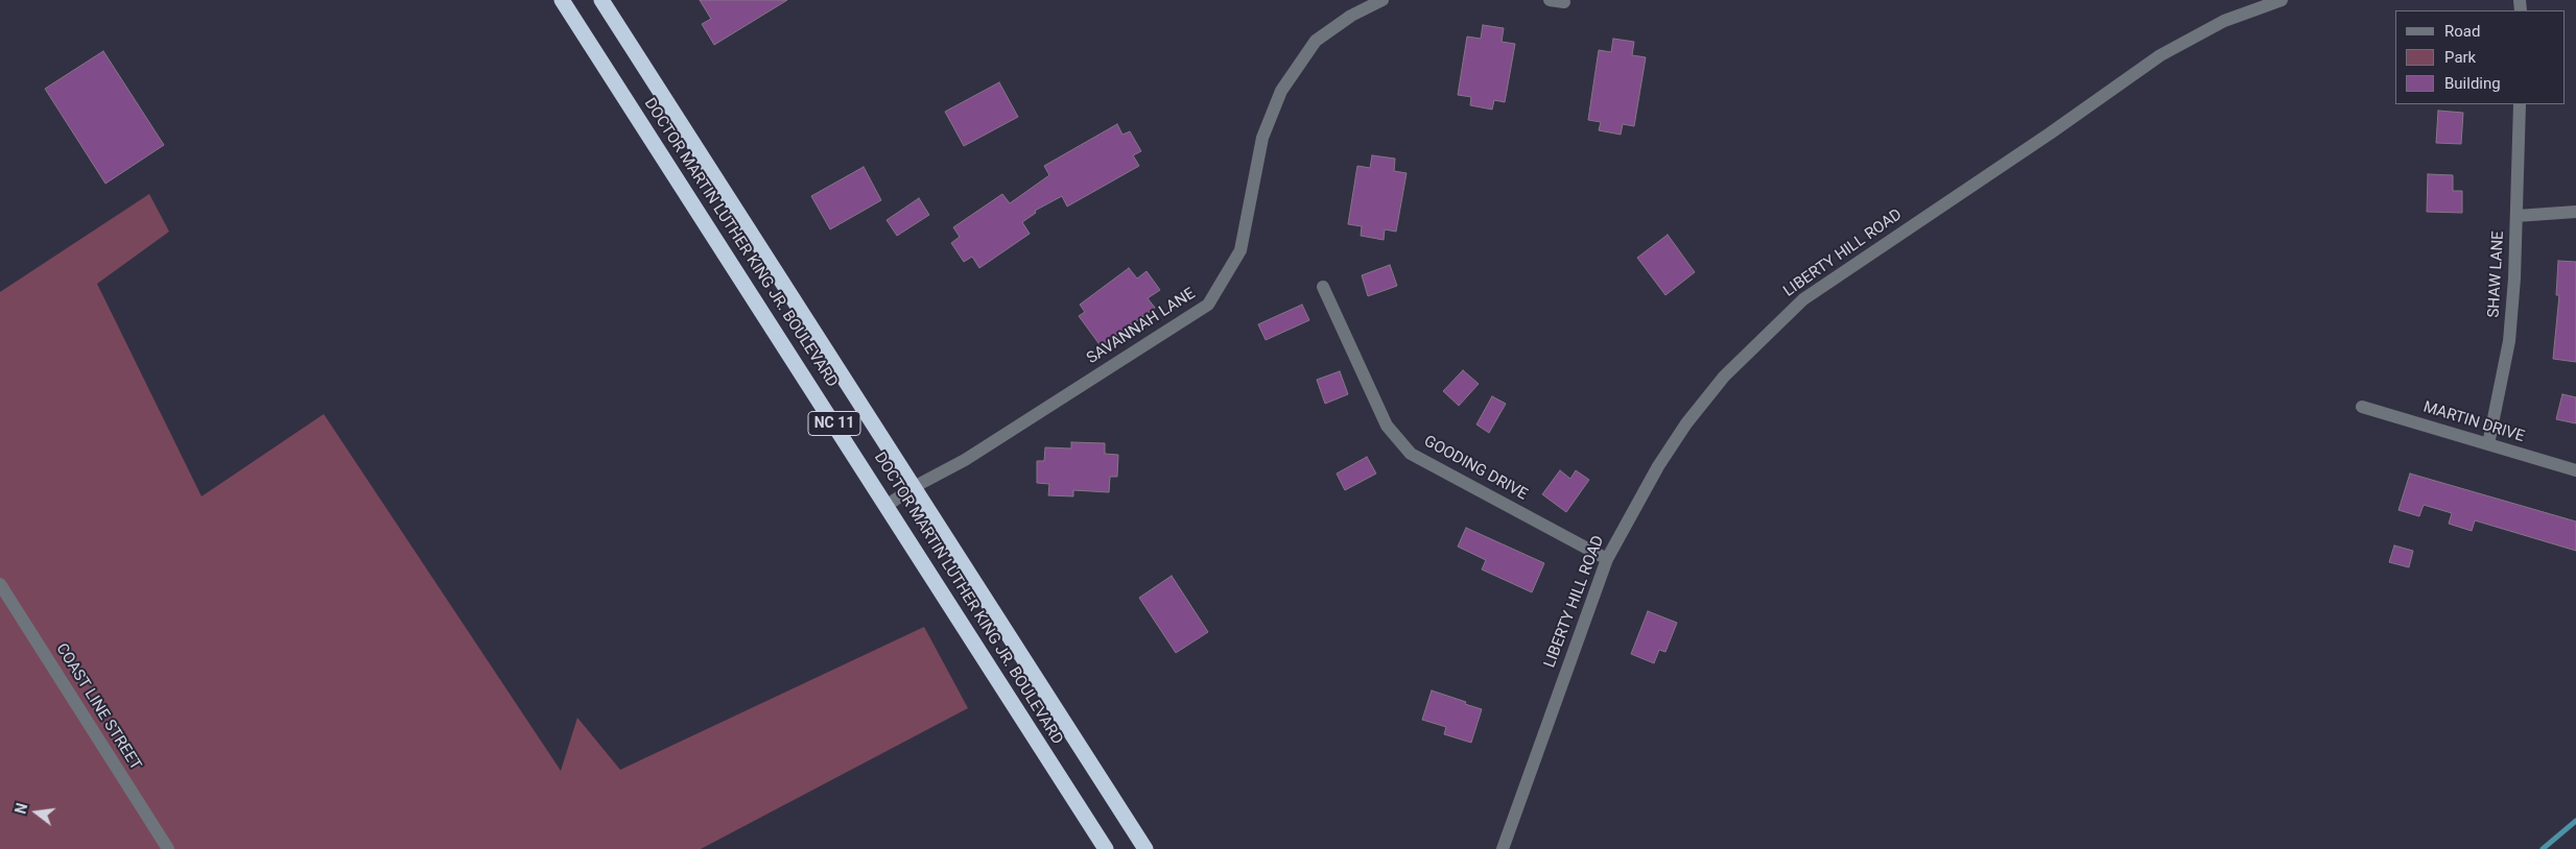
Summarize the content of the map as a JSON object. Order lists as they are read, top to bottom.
{
  "streets": {
    "highway": ["DOCTOR MARTIN LUTHER KING JR. BOULEVARD", "NC 11"],
    "street": [
      "LIBERTY HILL ROAD",
      "SHAW LANE",
      "SAVANNAH LANE",
      "MARTIN DRIVE",
      "GOODING DRIVE",
      "COAST LINE STREET"
    ]
  },
  "crossings": [
    ["DOCTOR MARTIN LUTHER KING JR. BOULEVARD", "SAVANNAH LANE"],
    ["LIBERTY HILL ROAD", "GOODING DRIVE"],
    ["SHAW LANE", "MARTIN DRIVE"]
  ],
  "legend": ["Road", "Park", "Building"],
  "north": "left"
}
